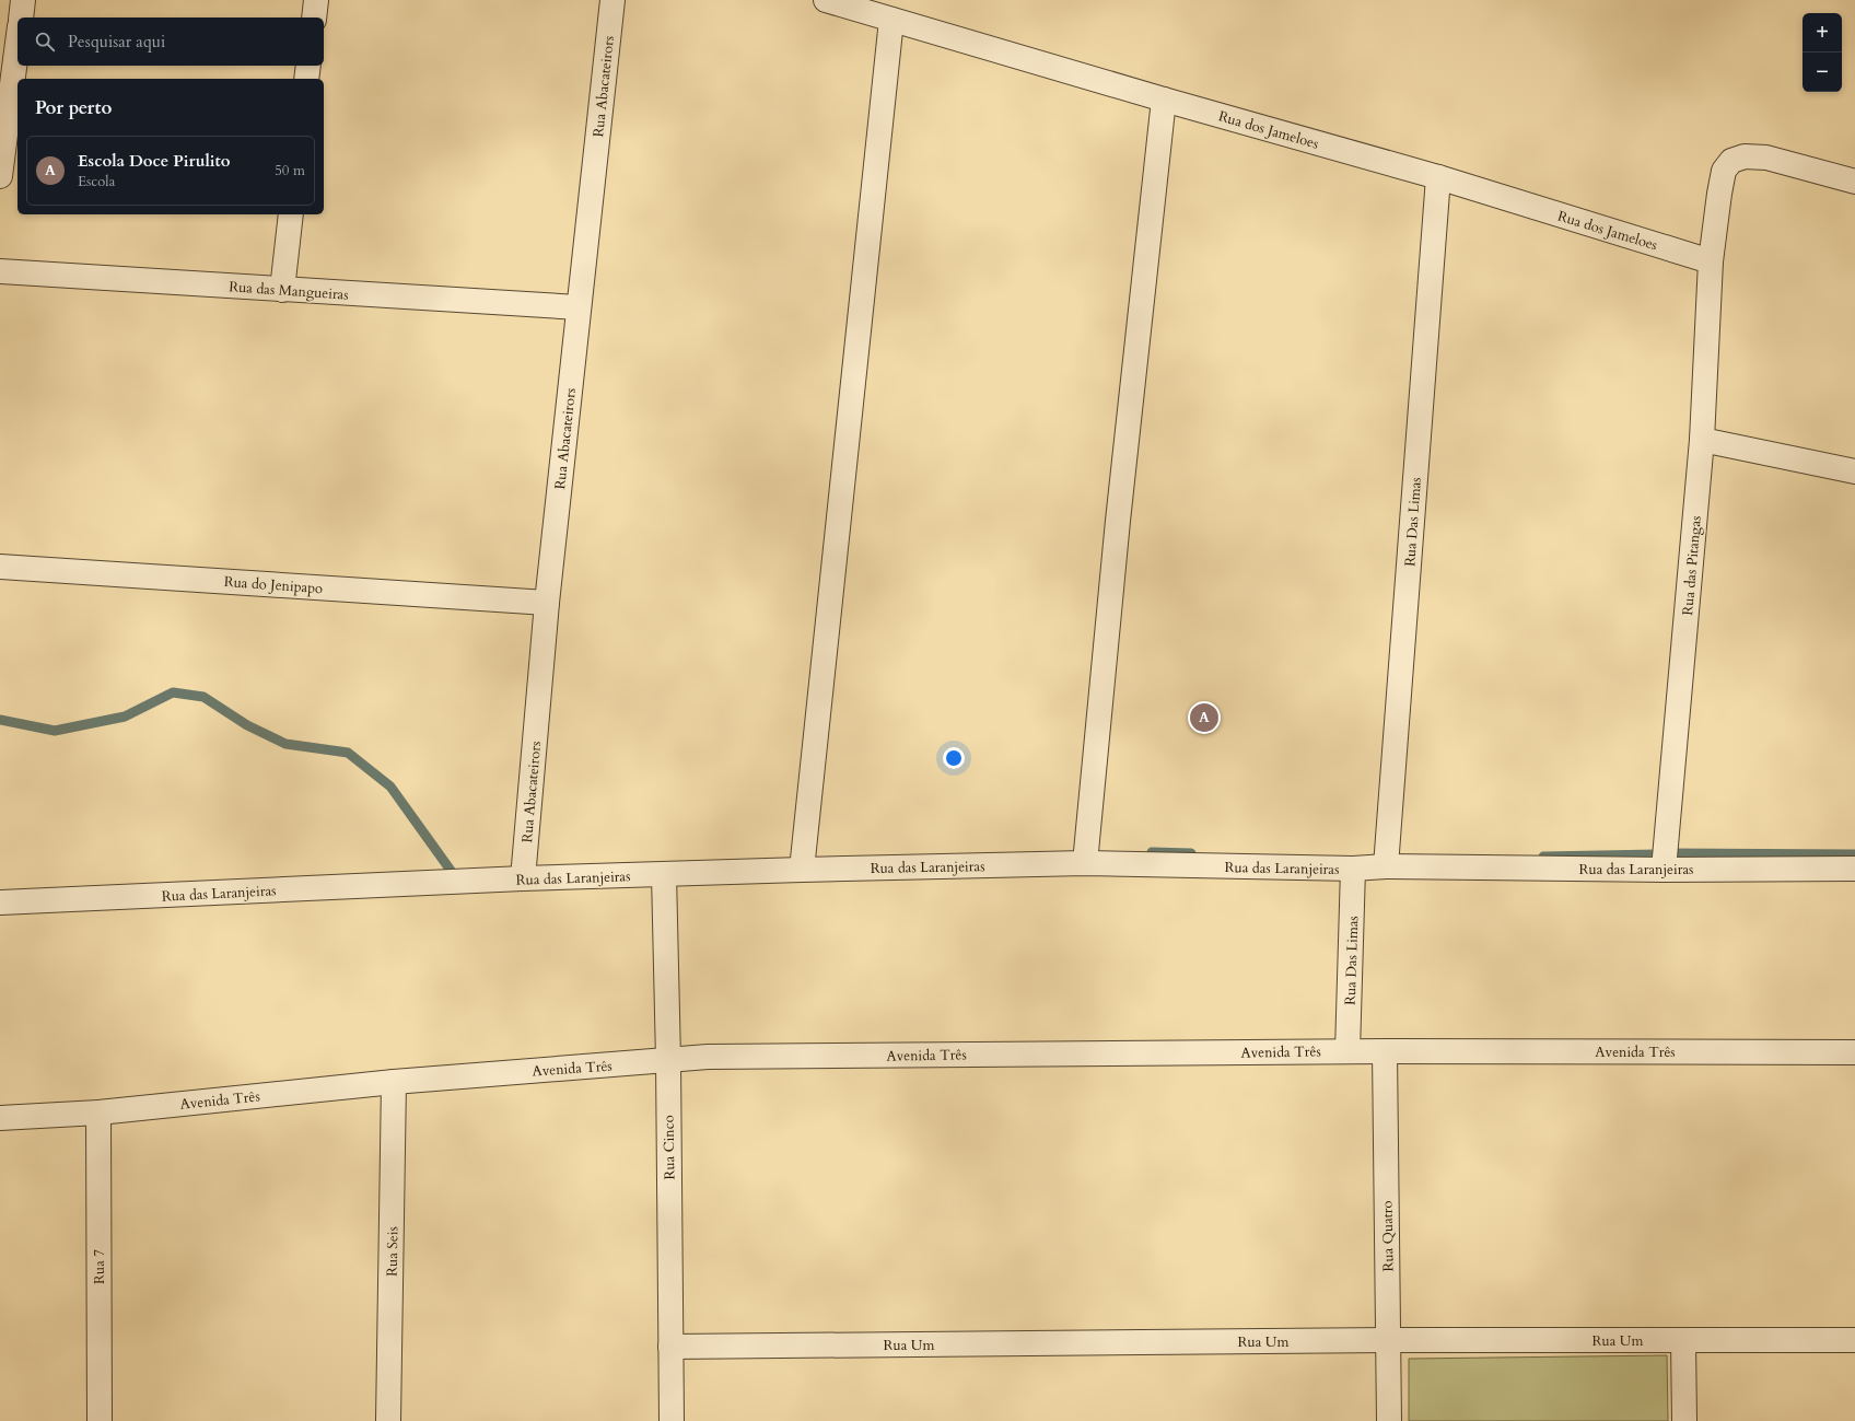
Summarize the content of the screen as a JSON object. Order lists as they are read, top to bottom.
{
  "streets": {
    "street": [
      "Rua Abacateirors",
      "Rua dos Jameloes",
      "Rua das Mangueiras",
      "Rua Das Limas",
      "Rua das Pitangas",
      "Rua do Jenipapo",
      "Rua das Laranjeiras",
      "Avenida Três",
      "Rua Cinco",
      "Rua Quatro",
      "Rua Seis",
      "Rua 7",
      "Rua Um"
    ]
  },
  "crossings": [
    ["Rua Abacateirors", "Rua das Mangueiras"],
    ["Rua Abacateirors", "Rua do Jenipapo"],
    ["Rua Abacateirors", "Rua das Laranjeiras"],
    ["Rua dos Jameloes", "Rua Das Limas"],
    ["Rua dos Jameloes", "Rua das Pitangas"],
    ["Rua Das Limas", "Rua das Laranjeiras"],
    ["Rua Das Limas", "Avenida Três"],
    ["Rua das Pitangas", "Rua das Laranjeiras"],
    ["Rua das Laranjeiras", "Rua Cinco"],
    ["Avenida Três", "Rua Cinco"],
    ["Avenida Três", "Rua Quatro"],
    ["Avenida Três", "Rua Seis"],
    ["Avenida Três", "Rua 7"],
    ["Rua Cinco", "Rua Um"],
    ["Rua Quatro", "Rua Um"]
  ],
  "page": {
    "map_buttons": ["+", "−"],
    "search": "Pesquisar aqui",
    "heading": "Por perto",
    "list": [
      {
        "mark": "A",
        "name": "Escola Doce Pirulito",
        "note": "Escola",
        "value": "50 m"
      }
    ],
    "pins": "A"
  }
}
